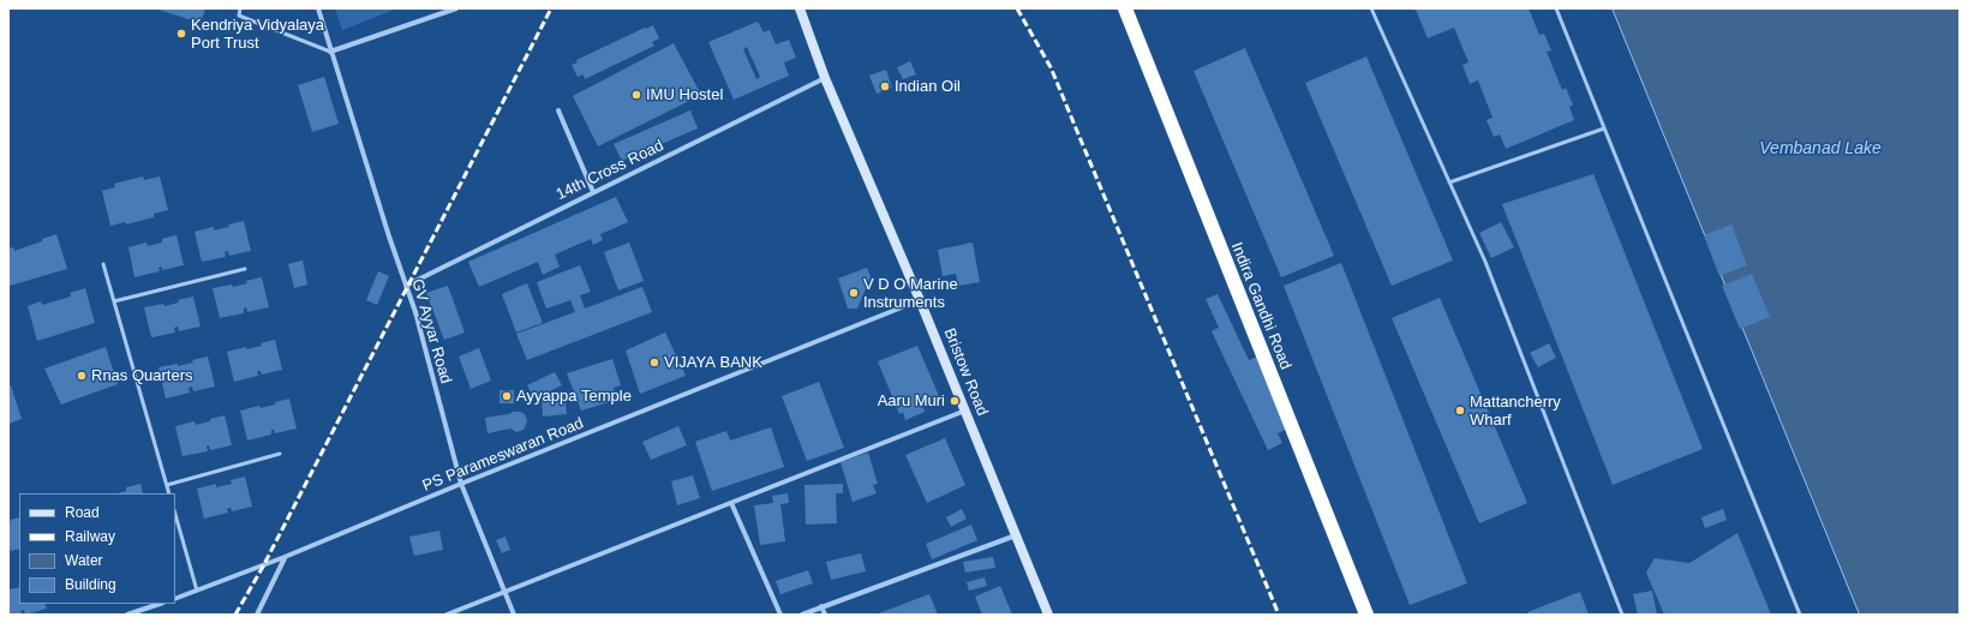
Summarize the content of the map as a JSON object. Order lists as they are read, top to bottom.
{
  "streets": {
    "highway": ["Indira Gandhi Road"],
    "street": [
      "14th Cross Road",
      "GV Ayyar Road",
      "Bristow Road",
      "PS Parameswaran Road"
    ]
  },
  "crossings": [
    ["14th Cross Road", "GV Ayyar Road"],
    ["14th Cross Road", "Bristow Road"],
    ["GV Ayyar Road", "PS Parameswaran Road"],
    ["Bristow Road", "PS Parameswaran Road"]
  ],
  "water": ["Vembanad Lake"],
  "places": [
    "Kendriya Vidyalaya Port Trust",
    "Indian Oil",
    "IMU Hostel",
    "V D O Marine Instruments",
    "VIJAYA BANK",
    "Rnas Quarters",
    "Ayyappa Temple",
    "Aaru Muri",
    "Mattancherry Wharf"
  ],
  "legend": [
    "Road",
    "Railway",
    "Water",
    "Building"
  ]
}
